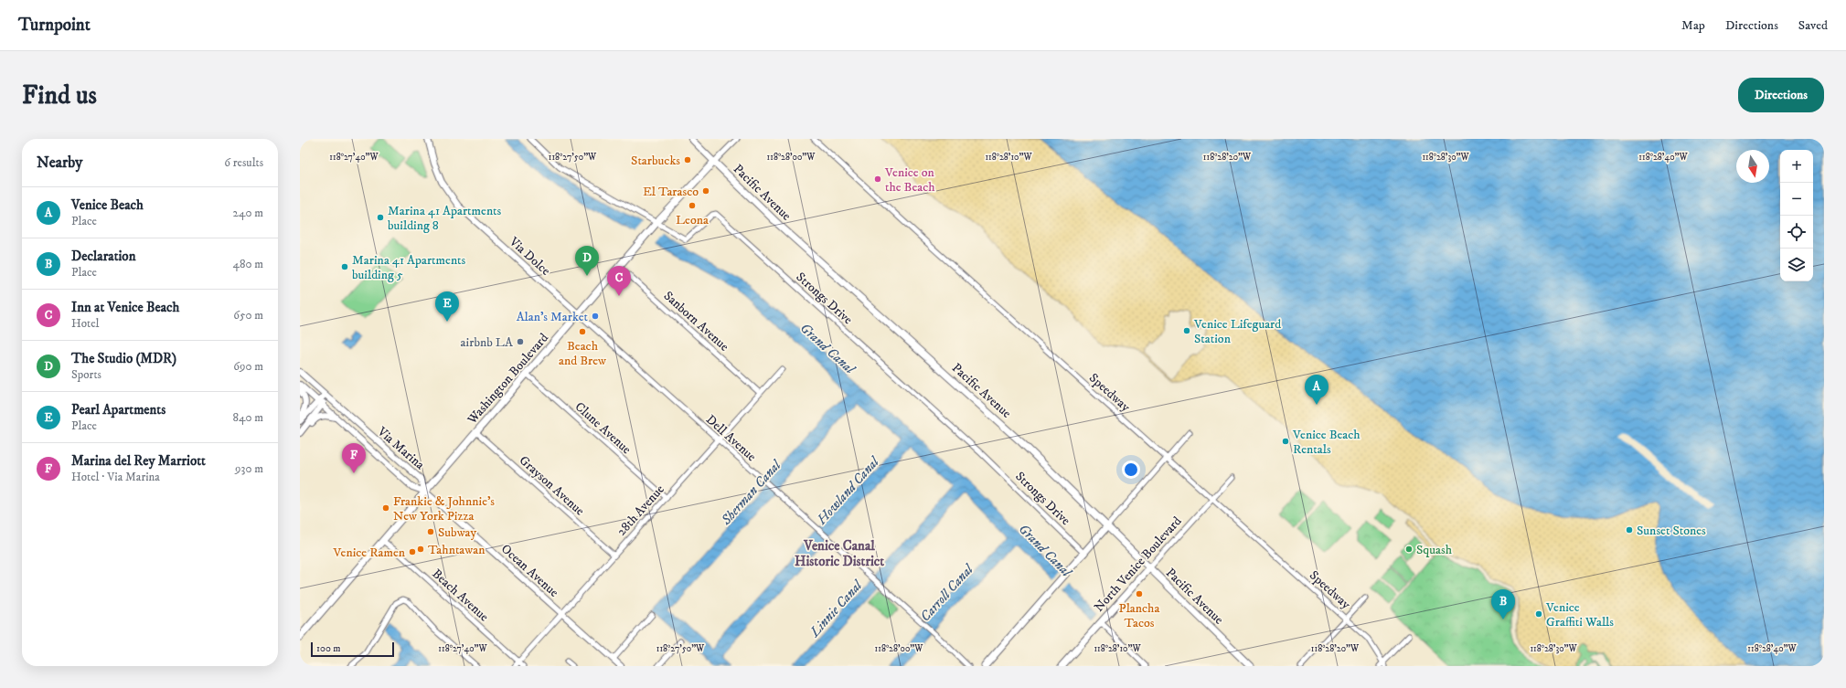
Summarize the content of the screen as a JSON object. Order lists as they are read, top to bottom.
{
  "streets": {
    "main road": ["Pacific Avenue", "Washington Boulevard", "North Venice Boulevard"],
    "street": [
      "Via Dolce",
      "Strongs Drive",
      "Sanborn Avenue",
      "Speedway",
      "Clune Avenue",
      "Dell Avenue",
      "Via Marina",
      "Grayson Avenue",
      "28th Avenue",
      "Ocean Avenue",
      "Beach Avenue"
    ]
  },
  "crossings": [
    ["Pacific Avenue", "Washington Boulevard"],
    ["Pacific Avenue", "North Venice Boulevard"],
    ["Via Dolce", "Washington Boulevard"],
    ["Via Dolce", "Dell Avenue"],
    ["Strongs Drive", "Washington Boulevard"],
    ["Sanborn Avenue", "Washington Boulevard"],
    ["Sanborn Avenue", "28th Avenue"],
    ["Washington Boulevard", "Clune Avenue"],
    ["Washington Boulevard", "Dell Avenue"],
    ["Washington Boulevard", "Via Marina"],
    ["Washington Boulevard", "Grayson Avenue"],
    ["Washington Boulevard", "Ocean Avenue"],
    ["Washington Boulevard", "Beach Avenue"],
    ["Speedway", "North Venice Boulevard"],
    ["Clune Avenue", "28th Avenue"],
    ["Dell Avenue", "28th Avenue"],
    ["Via Marina", "Ocean Avenue"],
    ["Grayson Avenue", "28th Avenue"],
    ["28th Avenue", "Ocean Avenue"],
    ["28th Avenue", "Beach Avenue"]
  ],
  "districts": ["Venice Canal Historic District"],
  "water": [
    "Grand Canal",
    "Howland Canal",
    "Sherman Canal",
    "Carroll Canal",
    "Linnie Canal"
  ],
  "places": [
    "Starbucks",
    "Venice on the Beach",
    "El Tarasco",
    "Leona",
    "Marina 41 Apartments building 8",
    "Marina 41 Apartments building 5",
    "Alan's Market",
    "Venice Lifeguard Station",
    "Beach and Brew",
    "airbnb LA",
    "Venice Beach Rentals",
    "Frankie & Johnnie's New York Pizza",
    "Sunset Stones",
    "Subway",
    "Tahntawan",
    "Squash",
    "Venice Ramen",
    "Plancha Tacos",
    "Venice Graffiti Walls"
  ],
  "scale_bar": "100 m",
  "north": "bottom",
  "page": {
    "header": "Turnpoint",
    "nav": ["Map", "Directions", "Saved"],
    "buttons": "Directions",
    "title": "Find us",
    "heading": ["Nearby", "6 results"],
    "map_buttons": ["+", "−"],
    "list": [
      {
        "mark": "A",
        "name": "Venice Beach",
        "note": "Place",
        "value": "240 m"
      },
      {
        "mark": "B",
        "name": "Declaration",
        "note": "Place",
        "value": "480 m"
      },
      {
        "mark": "C",
        "name": "Inn at Venice Beach",
        "note": "Hotel",
        "value": "650 m"
      },
      {
        "mark": "D",
        "name": "The Studio (MDR)",
        "note": "Sports",
        "value": "690 m"
      },
      {
        "mark": "E",
        "name": "Pearl Apartments",
        "note": "Place",
        "value": "840 m"
      },
      {
        "mark": "F",
        "name": "Marina del Rey Marriott",
        "note": "Hotel · Via Marina",
        "value": "930 m"
      }
    ],
    "pins": [
      "D",
      "C",
      "E",
      "A",
      "F",
      "B"
    ],
    "scale": "100 m"
  },
  "coordinates": [
    "118°27'40\"W",
    "118°27'50\"W",
    "118°28'00\"W",
    "118°28'10\"W",
    "118°28'20\"W",
    "118°28'30\"W",
    "118°28'40\"W"
  ]
}
